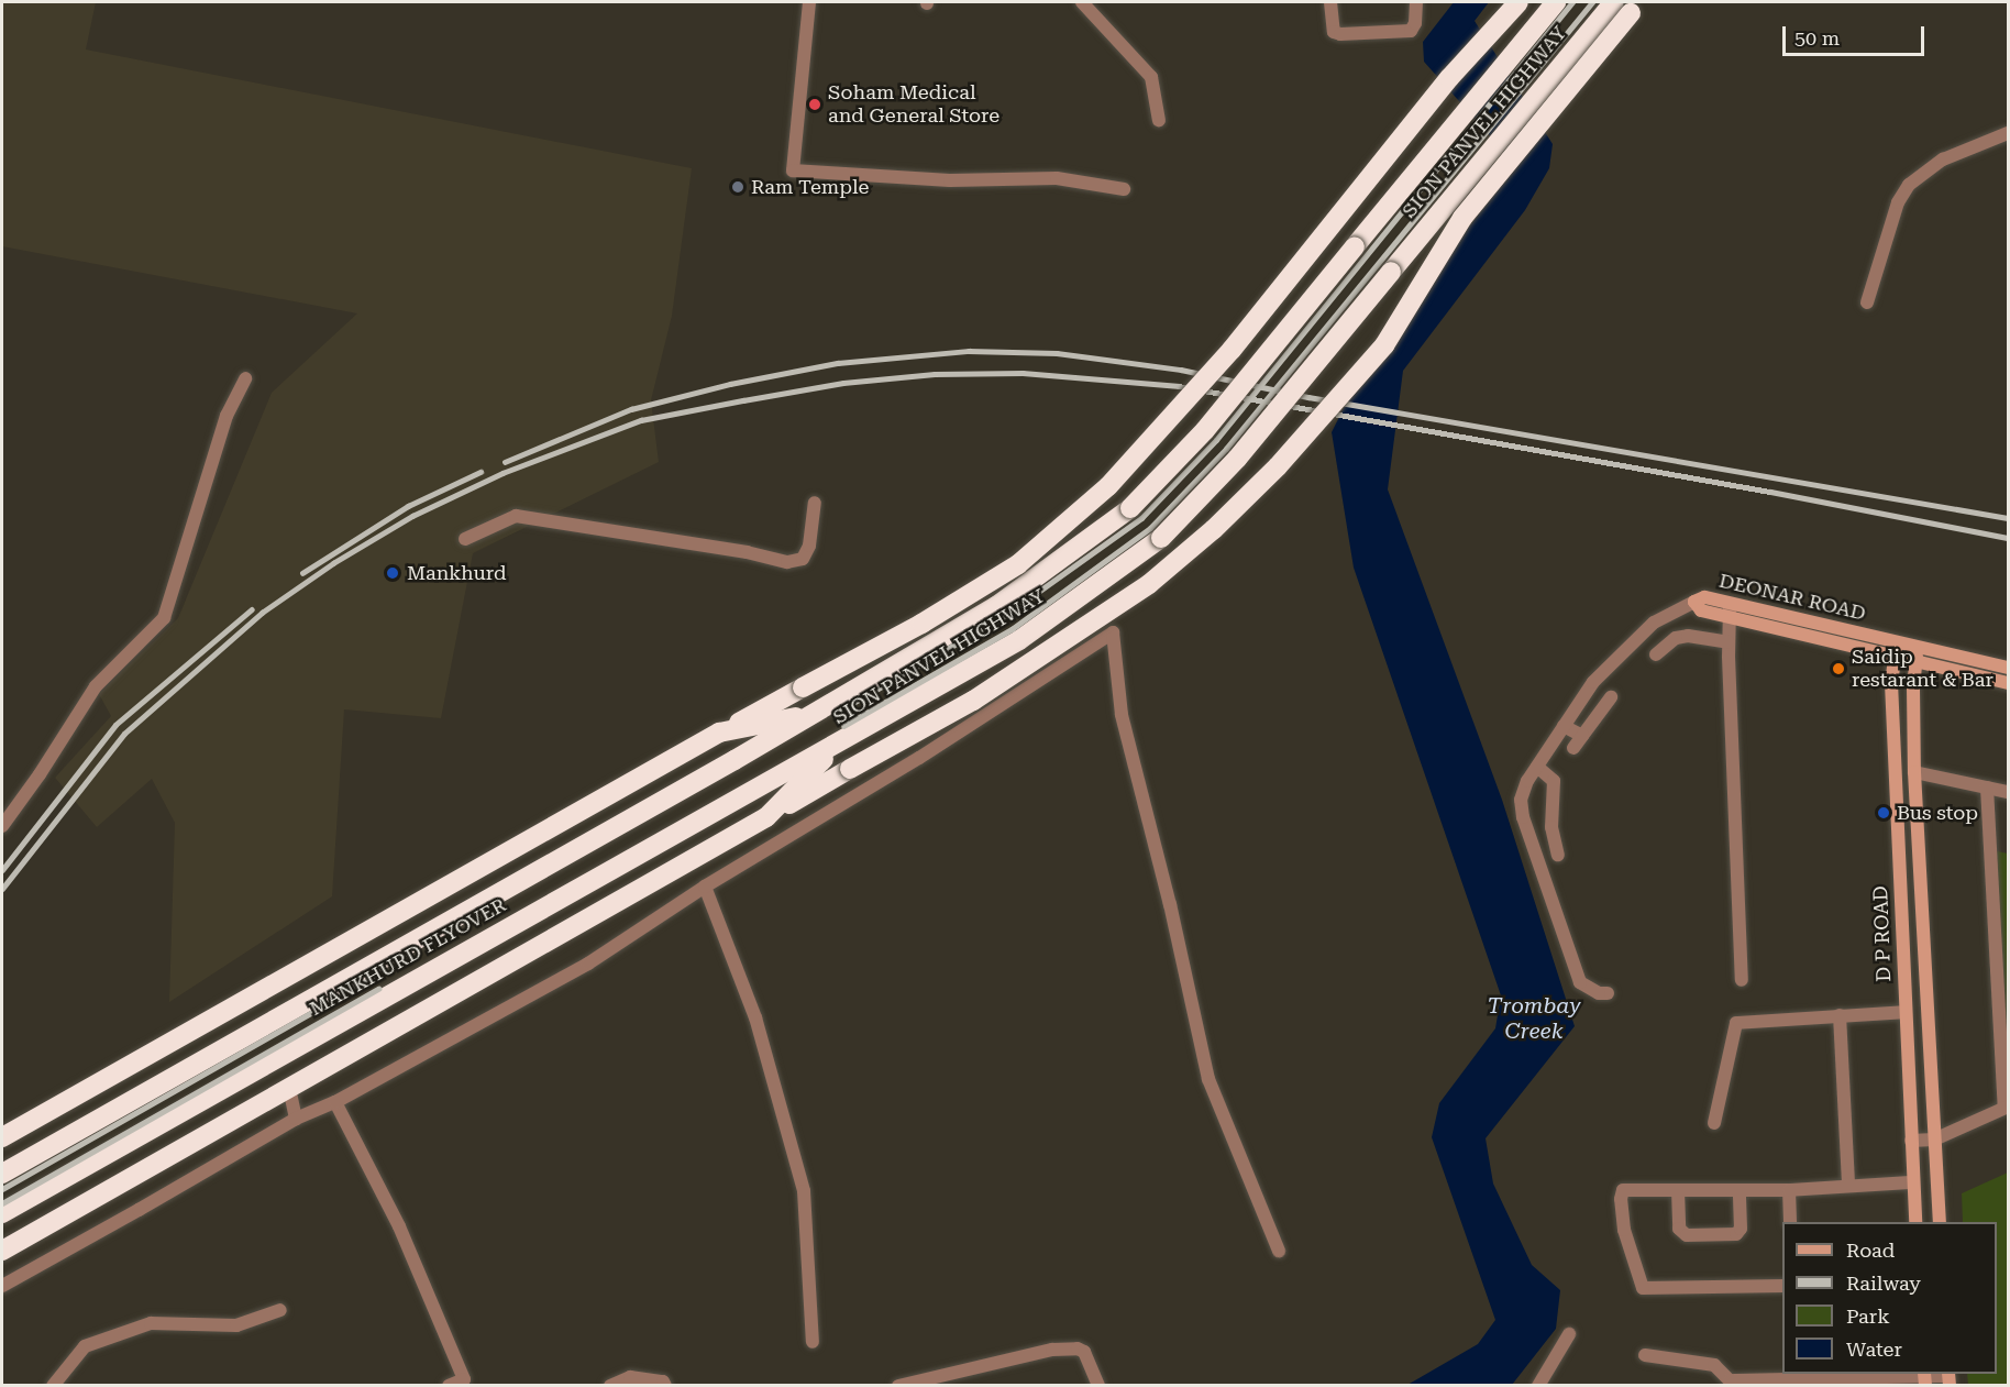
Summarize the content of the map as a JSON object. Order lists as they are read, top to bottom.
{
  "streets": {
    "highway": ["SION PANVEL HIGHWAY", "MANKHURD FLYOVER"],
    "street": ["DEONAR ROAD", "D P ROAD"]
  },
  "crossings": [
    ["SION PANVEL HIGHWAY", "MANKHURD FLYOVER"],
    ["DEONAR ROAD", "D P ROAD"]
  ],
  "water": ["Trombay Creek"],
  "places": [
    "Soham Medical and General Store",
    "Ram Temple",
    "Mankhurd",
    "Saidip restarant & Bar",
    "Bus stop"
  ],
  "legend": [
    "Road",
    "Railway",
    "Park",
    "Water"
  ],
  "scale_bar": "50 m"
}
